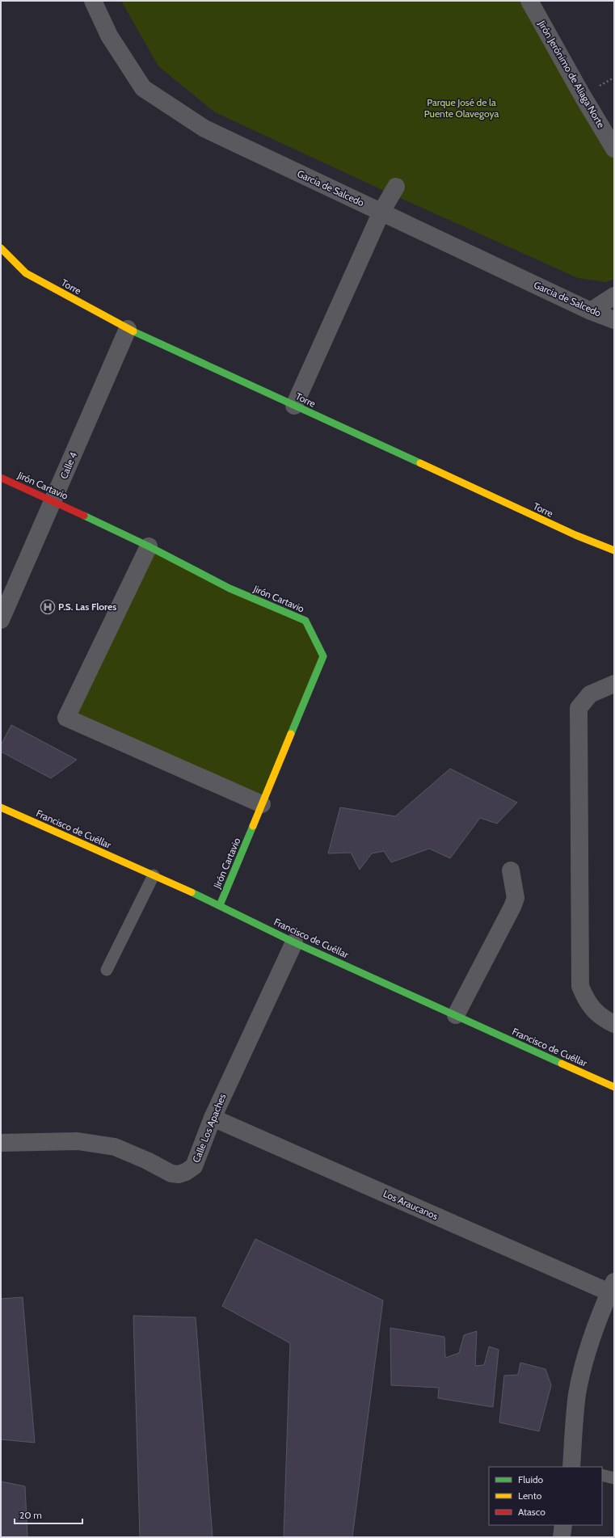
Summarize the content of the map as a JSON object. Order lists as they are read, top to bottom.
{
  "streets": {
    "street": [
      "Jirón Jerónimo de Aliaga Norte",
      "Garcia de Salcedo",
      "Torre",
      "Calle 4",
      "Jirón Cartavio",
      "Francisco de Cuéllar",
      "Calle Los Apaches",
      "Los Araucanos"
    ]
  },
  "crossings": [
    ["Torre", "Calle 4"],
    ["Calle 4", "Jirón Cartavio"],
    ["Jirón Cartavio", "Francisco de Cuéllar"],
    ["Francisco de Cuéllar", "Calle Los Apaches"],
    ["Calle Los Apaches", "Los Araucanos"]
  ],
  "parks": ["Parque José de la Puente Olavegoya"],
  "places": {
    "hospital": ["P.S. Las Flores"]
  },
  "legend": ["Fluido", "Lento", "Atasco"],
  "scale_bar": "20 m"
}
